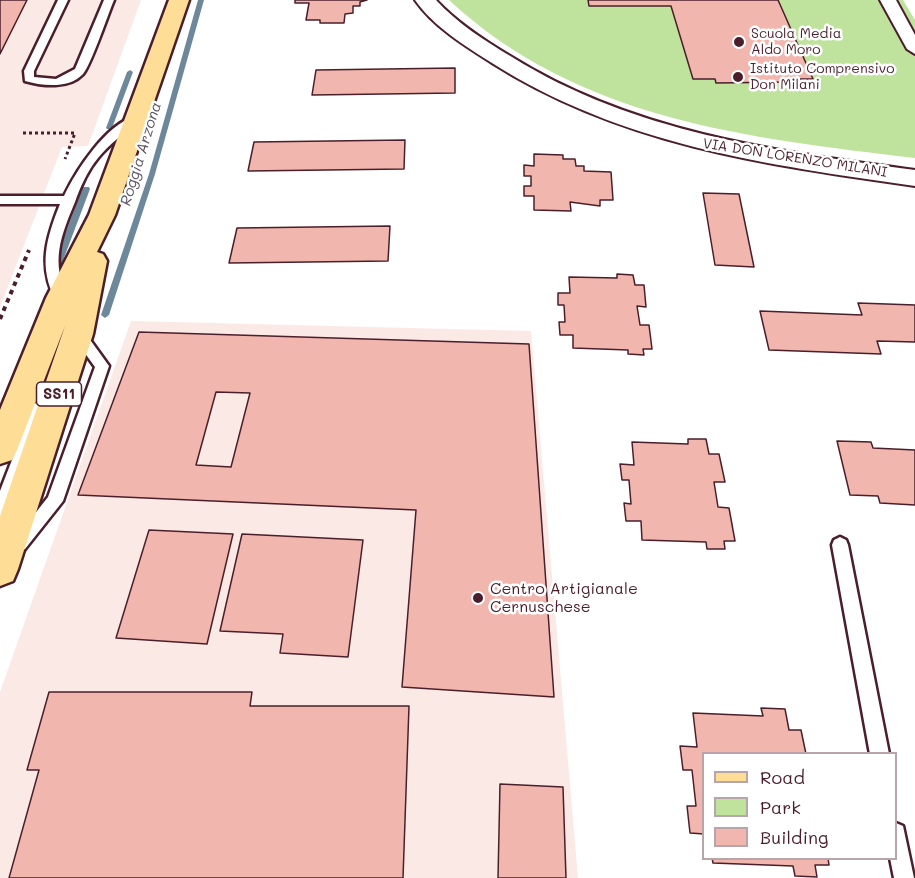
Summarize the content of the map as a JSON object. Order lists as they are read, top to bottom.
{
  "streets": {
    "main road": ["SS11"],
    "street": ["VIA DON LORENZO MILANI"]
  },
  "water": ["Roggia Arzona"],
  "places": ["Scuola Media Aldo Moro", "Istituto Comprensivo Don Milani", "Centro Artigianale Cernuschese"],
  "legend": ["Road", "Park", "Building"]
}
